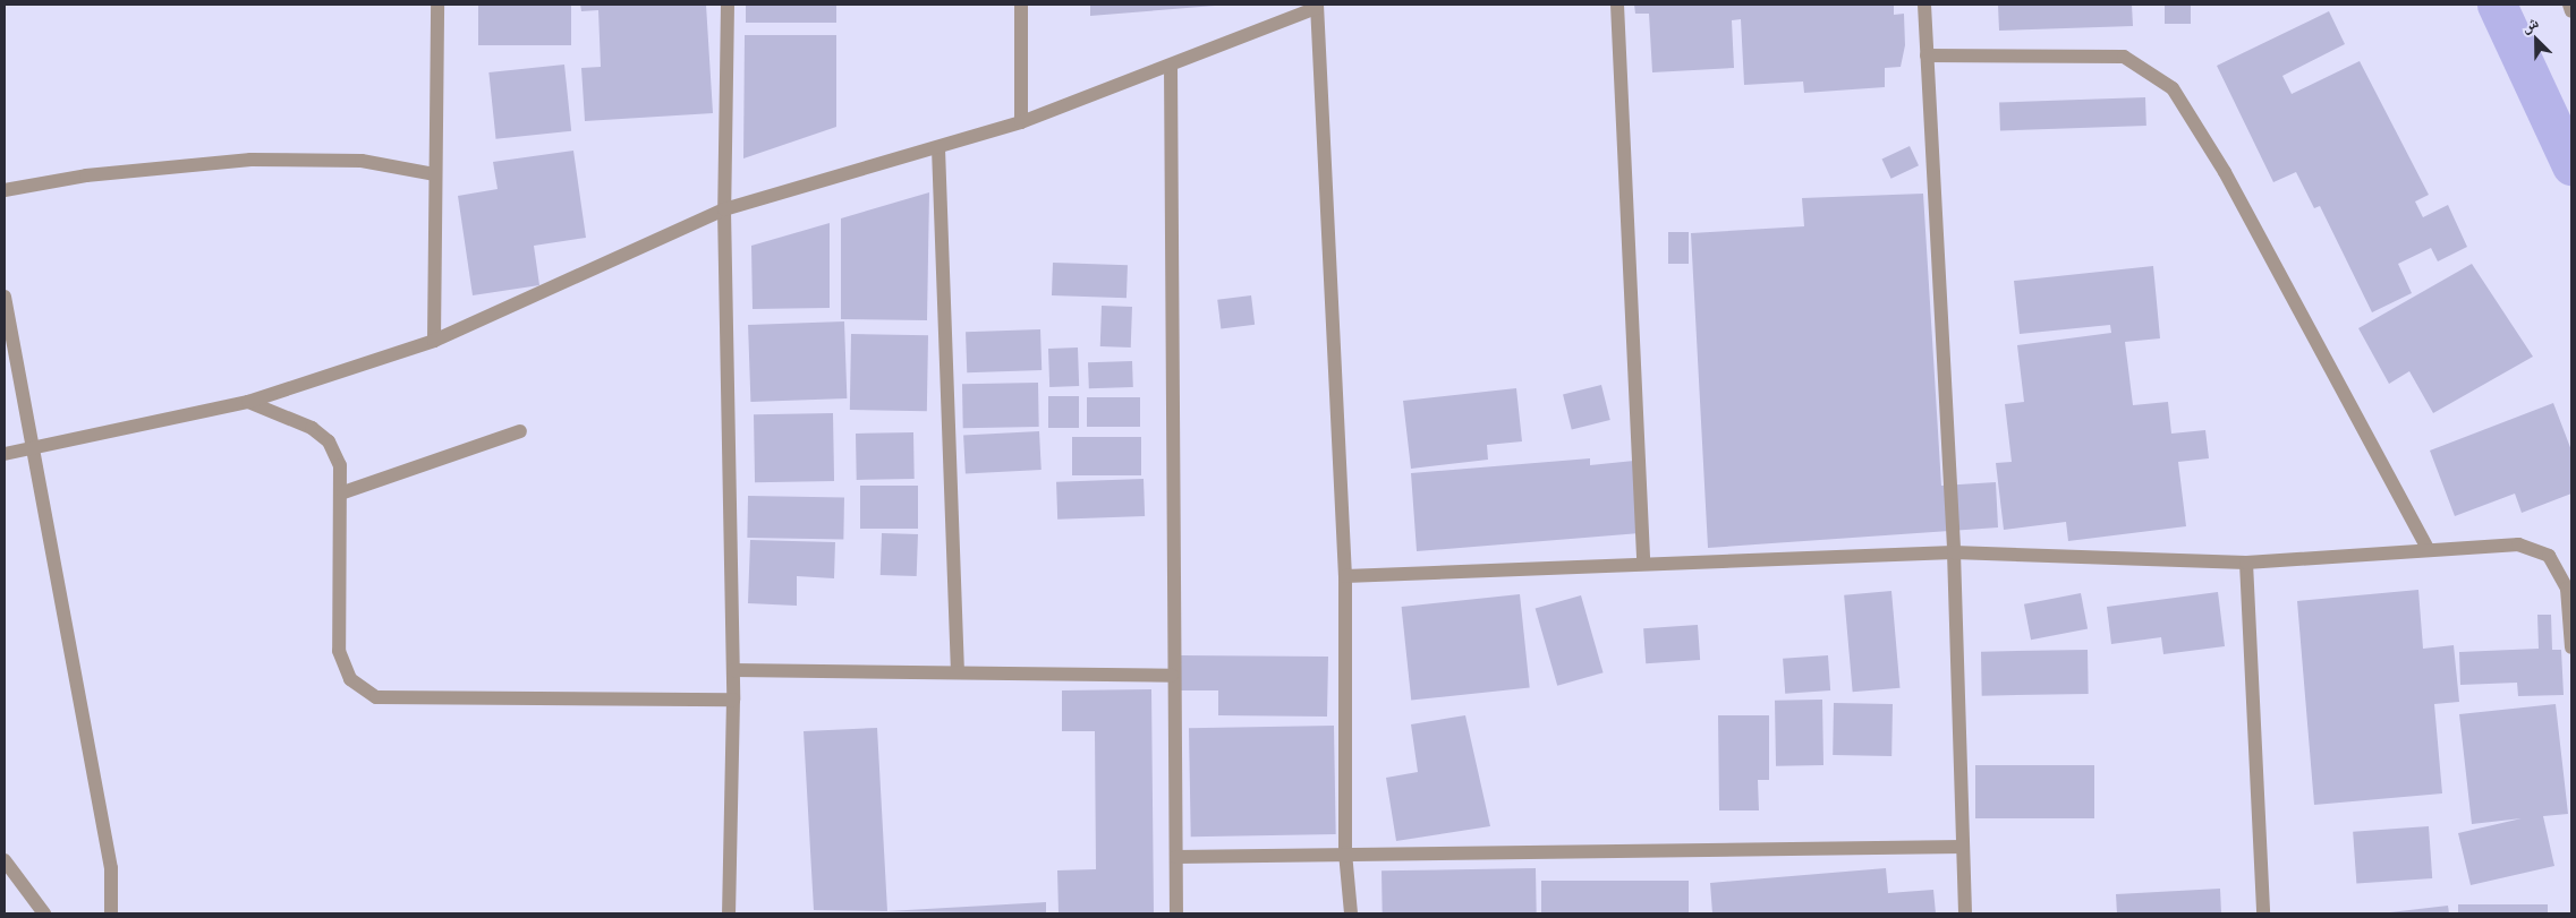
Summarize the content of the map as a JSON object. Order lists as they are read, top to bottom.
{
  "north": "top left"
}
